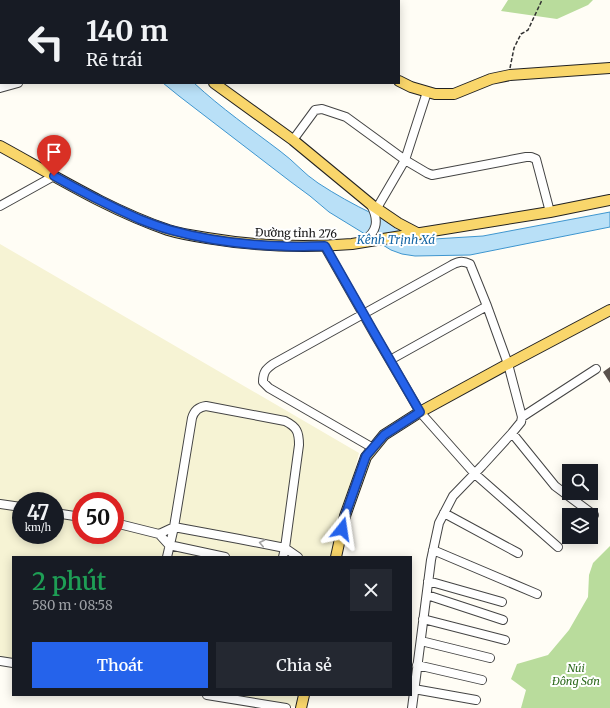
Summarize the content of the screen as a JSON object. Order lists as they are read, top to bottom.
{
  "streets": {
    "main road": ["Đường tỉnh 276"]
  },
  "water": ["Kênh Trịnh Xá"],
  "parks": ["Núi Đông Sơn"],
  "page": {
    "turn": ["140 m", "Rẽ trái"],
    "speed": "47 km/h",
    "limit": "50",
    "heading": ["2 phút", "580 m · 08:58"],
    "buttons": ["Thoát", "Chia sẻ"]
  }
}
